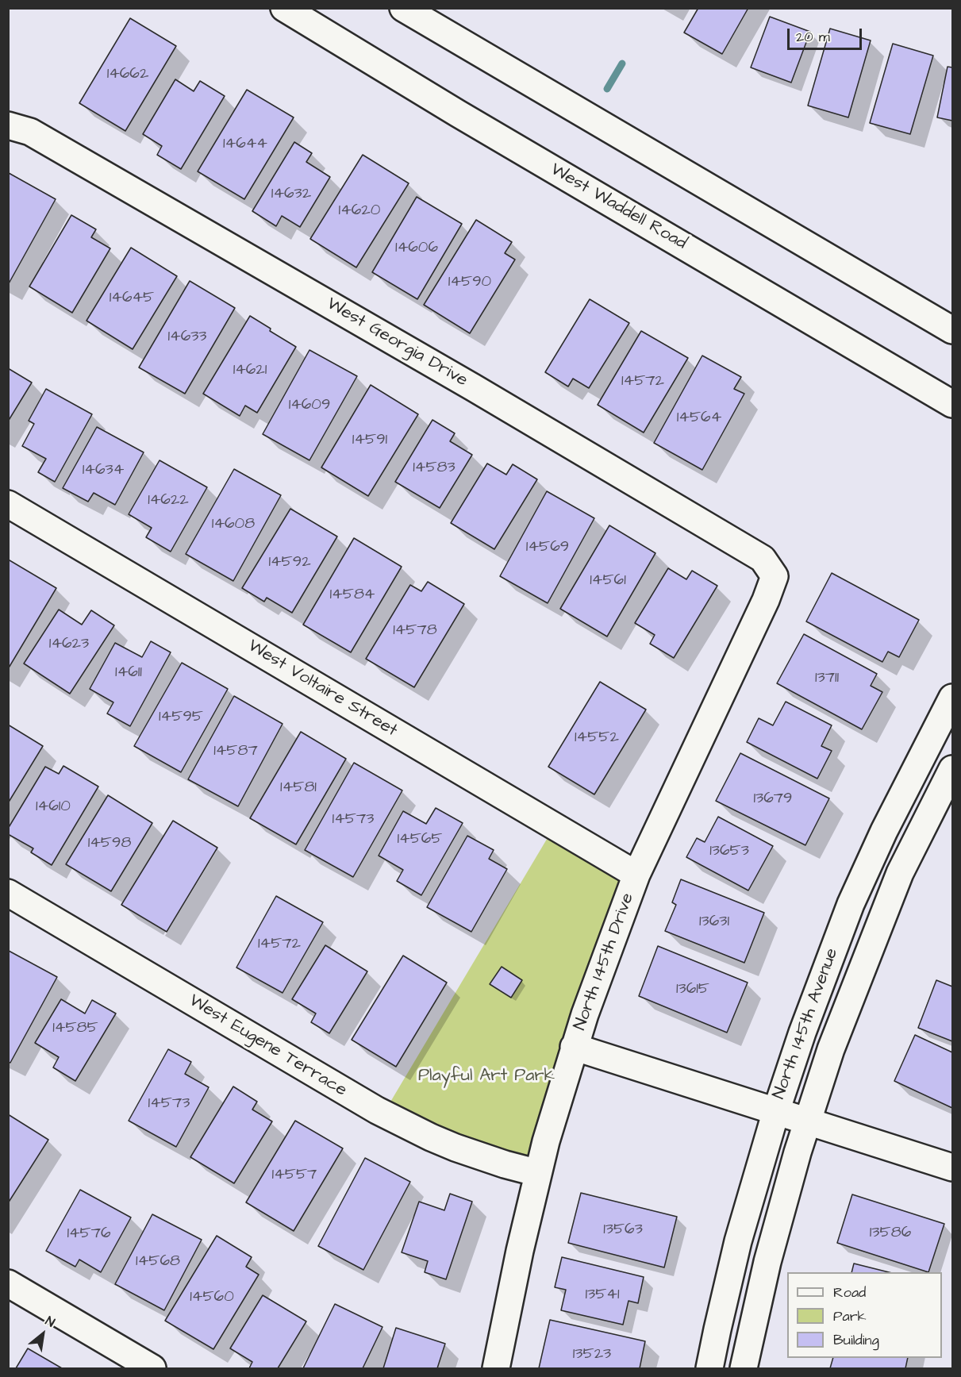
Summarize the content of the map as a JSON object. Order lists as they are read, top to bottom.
{
  "streets": {
    "street": [
      "West Waddell Road",
      "West Georgia Drive",
      "West Voltaire Street",
      "North 145th Drive",
      "North 145th Avenue",
      "West Eugene Terrace"
    ]
  },
  "crossings": [
    ["West Georgia Drive", "North 145th Drive"],
    ["West Voltaire Street", "North 145th Drive"],
    ["North 145th Drive", "West Eugene Terrace"]
  ],
  "parks": ["Playful Art Park"],
  "house_numbers": [
    "14662",
    "14644",
    "14632",
    "14620",
    "14606",
    "14590",
    "14645",
    "14633",
    "14621",
    "14572",
    "14609",
    "14564",
    "14591",
    "14583",
    "14634",
    "14622",
    "14608",
    "14569",
    "14592",
    "14561",
    "14584",
    "14578",
    "14623",
    "14611",
    "13711",
    "14595",
    "14552",
    "14587",
    "14581",
    "13679",
    "14610",
    "14573",
    "14565",
    "14598",
    "13653",
    "13631",
    "14572",
    "13615",
    "14585",
    "14573",
    "14557",
    "13563",
    "13586",
    "14576",
    "14568",
    "13541",
    "14560",
    "13523"
  ],
  "legend": ["Road", "Park", "Building"],
  "scale_bar": "20 m",
  "north": "top right"
}
